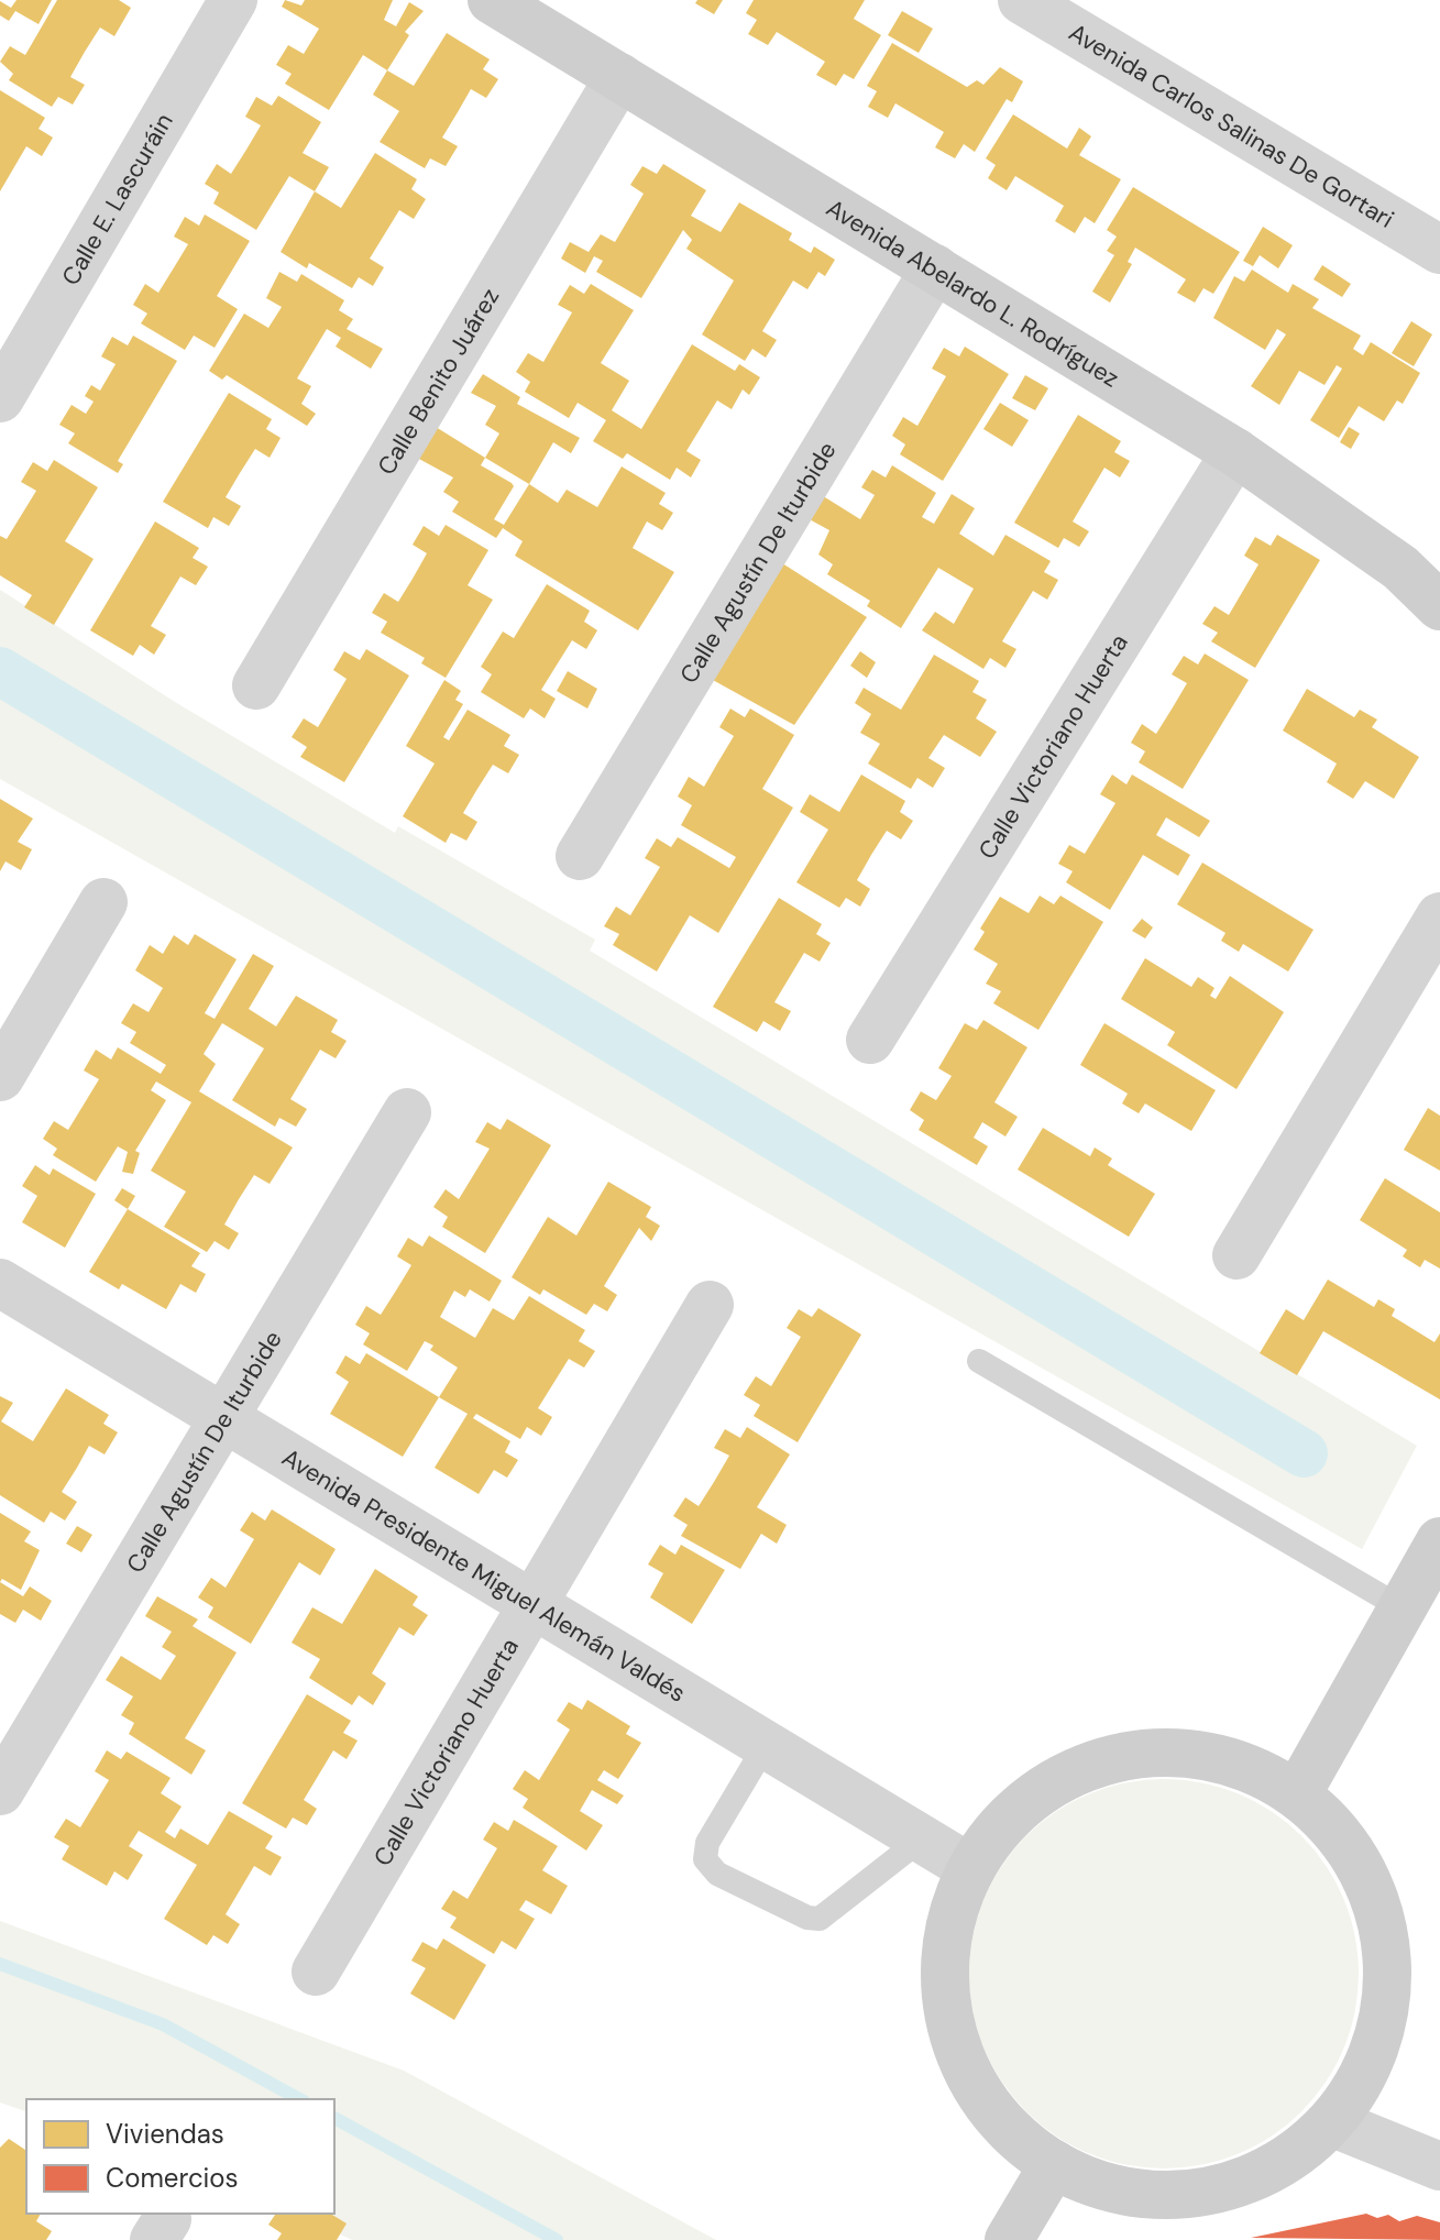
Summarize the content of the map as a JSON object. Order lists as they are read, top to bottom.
{
  "streets": {
    "street": [
      "Avenida Carlos Salinas De Gortari",
      "Calle E. Lascuráin",
      "Avenida Abelardo L. Rodríguez",
      "Calle Benito Juárez",
      "Calle Agustín De Iturbide",
      "Calle Victoriano Huerta",
      "Avenida Presidente Miguel Alemán Valdés"
    ]
  },
  "crossings": [
    ["Avenida Abelardo L. Rodríguez", "Calle Benito Juárez"],
    ["Avenida Abelardo L. Rodríguez", "Calle Agustín De Iturbide"],
    ["Avenida Abelardo L. Rodríguez", "Calle Victoriano Huerta"],
    ["Calle Agustín De Iturbide", "Avenida Presidente Miguel Alemán Valdés"],
    ["Calle Victoriano Huerta", "Avenida Presidente Miguel Alemán Valdés"]
  ],
  "legend": ["Viviendas", "Comercios"]
}
